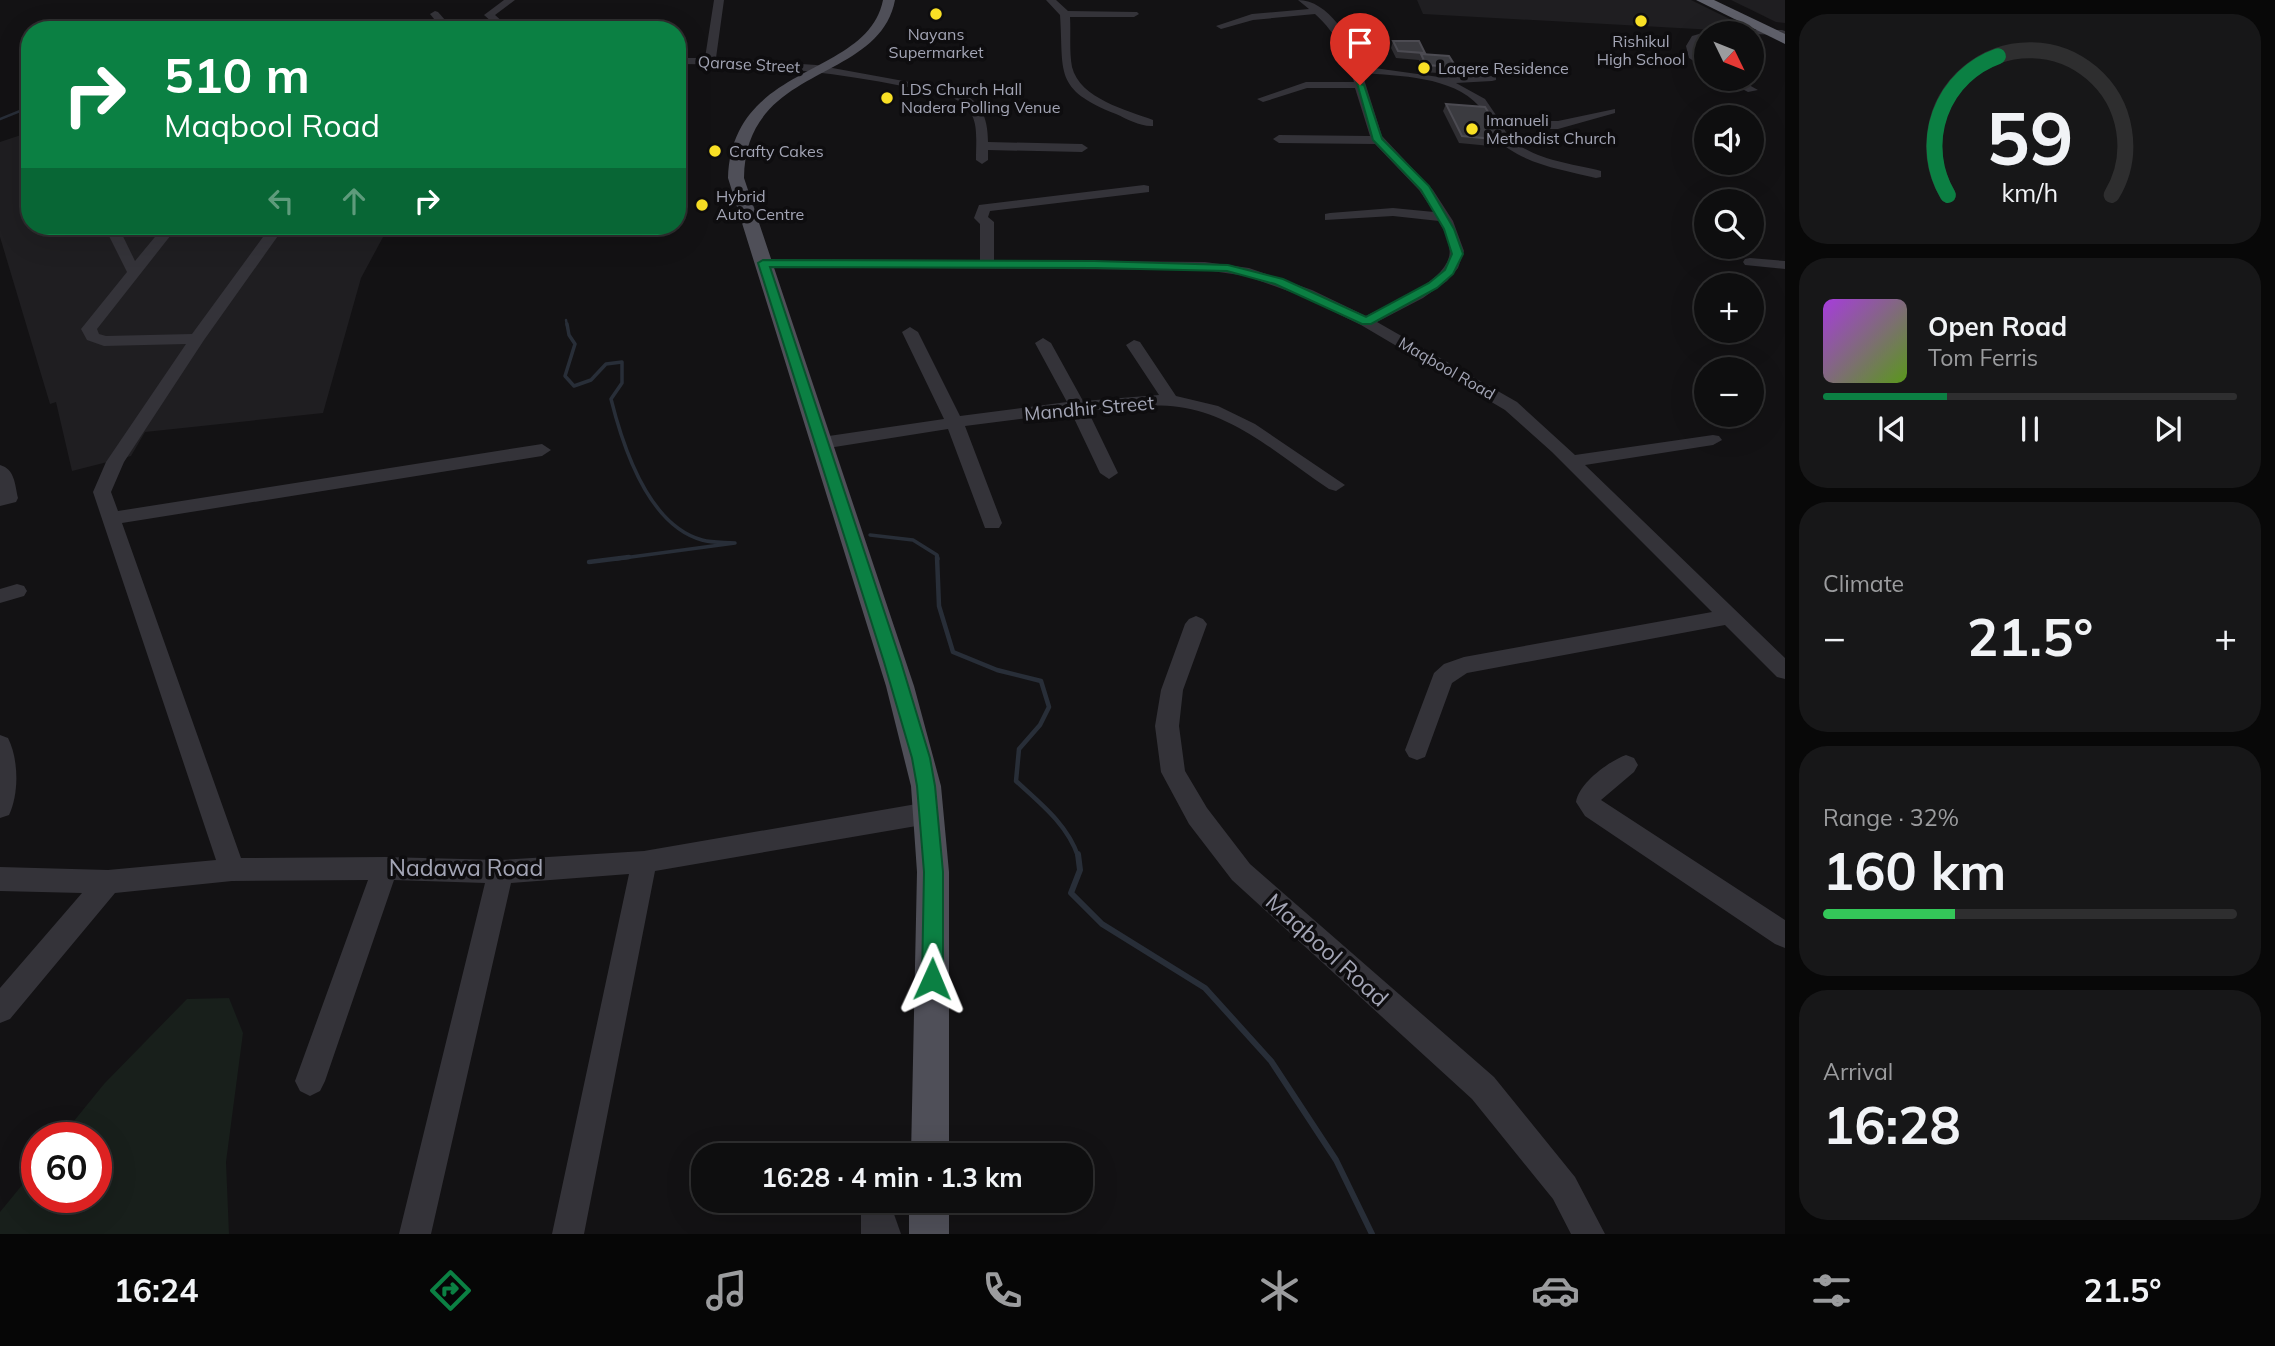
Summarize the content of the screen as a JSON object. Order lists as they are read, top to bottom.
{
  "streets": {
    "street": [
      "Qarase Street",
      "Maqbool Road",
      "Mandhir Street",
      "Nadawa Road"
    ]
  },
  "places": [
    "Nayans Supermarket",
    "Rishikul High School",
    "Laqere Residence",
    "LDS Church Hall Nadera Polling Venue",
    "Imanueli Methodist Church",
    "Crafty Cakes",
    "Hybrid Auto Centre"
  ],
  "north": "bottom right",
  "page": {
    "map_buttons": ["+", "−"],
    "turn": ["510 m", "Maqbool Road"],
    "song": ["Open Road", "Tom Ferris"],
    "tile": [
      "Climate",
      ["Range · 32%", "160 km"],
      ["Arrival", "16:28"]
    ],
    "heat": ["−", "21.5°", "+"],
    "limit": "60",
    "trip": "16:28 · 4 min · 1.3 km",
    "tabs": ["16:24", "21.5°"],
    "gauge": ["59", "km/h"]
  }
}
